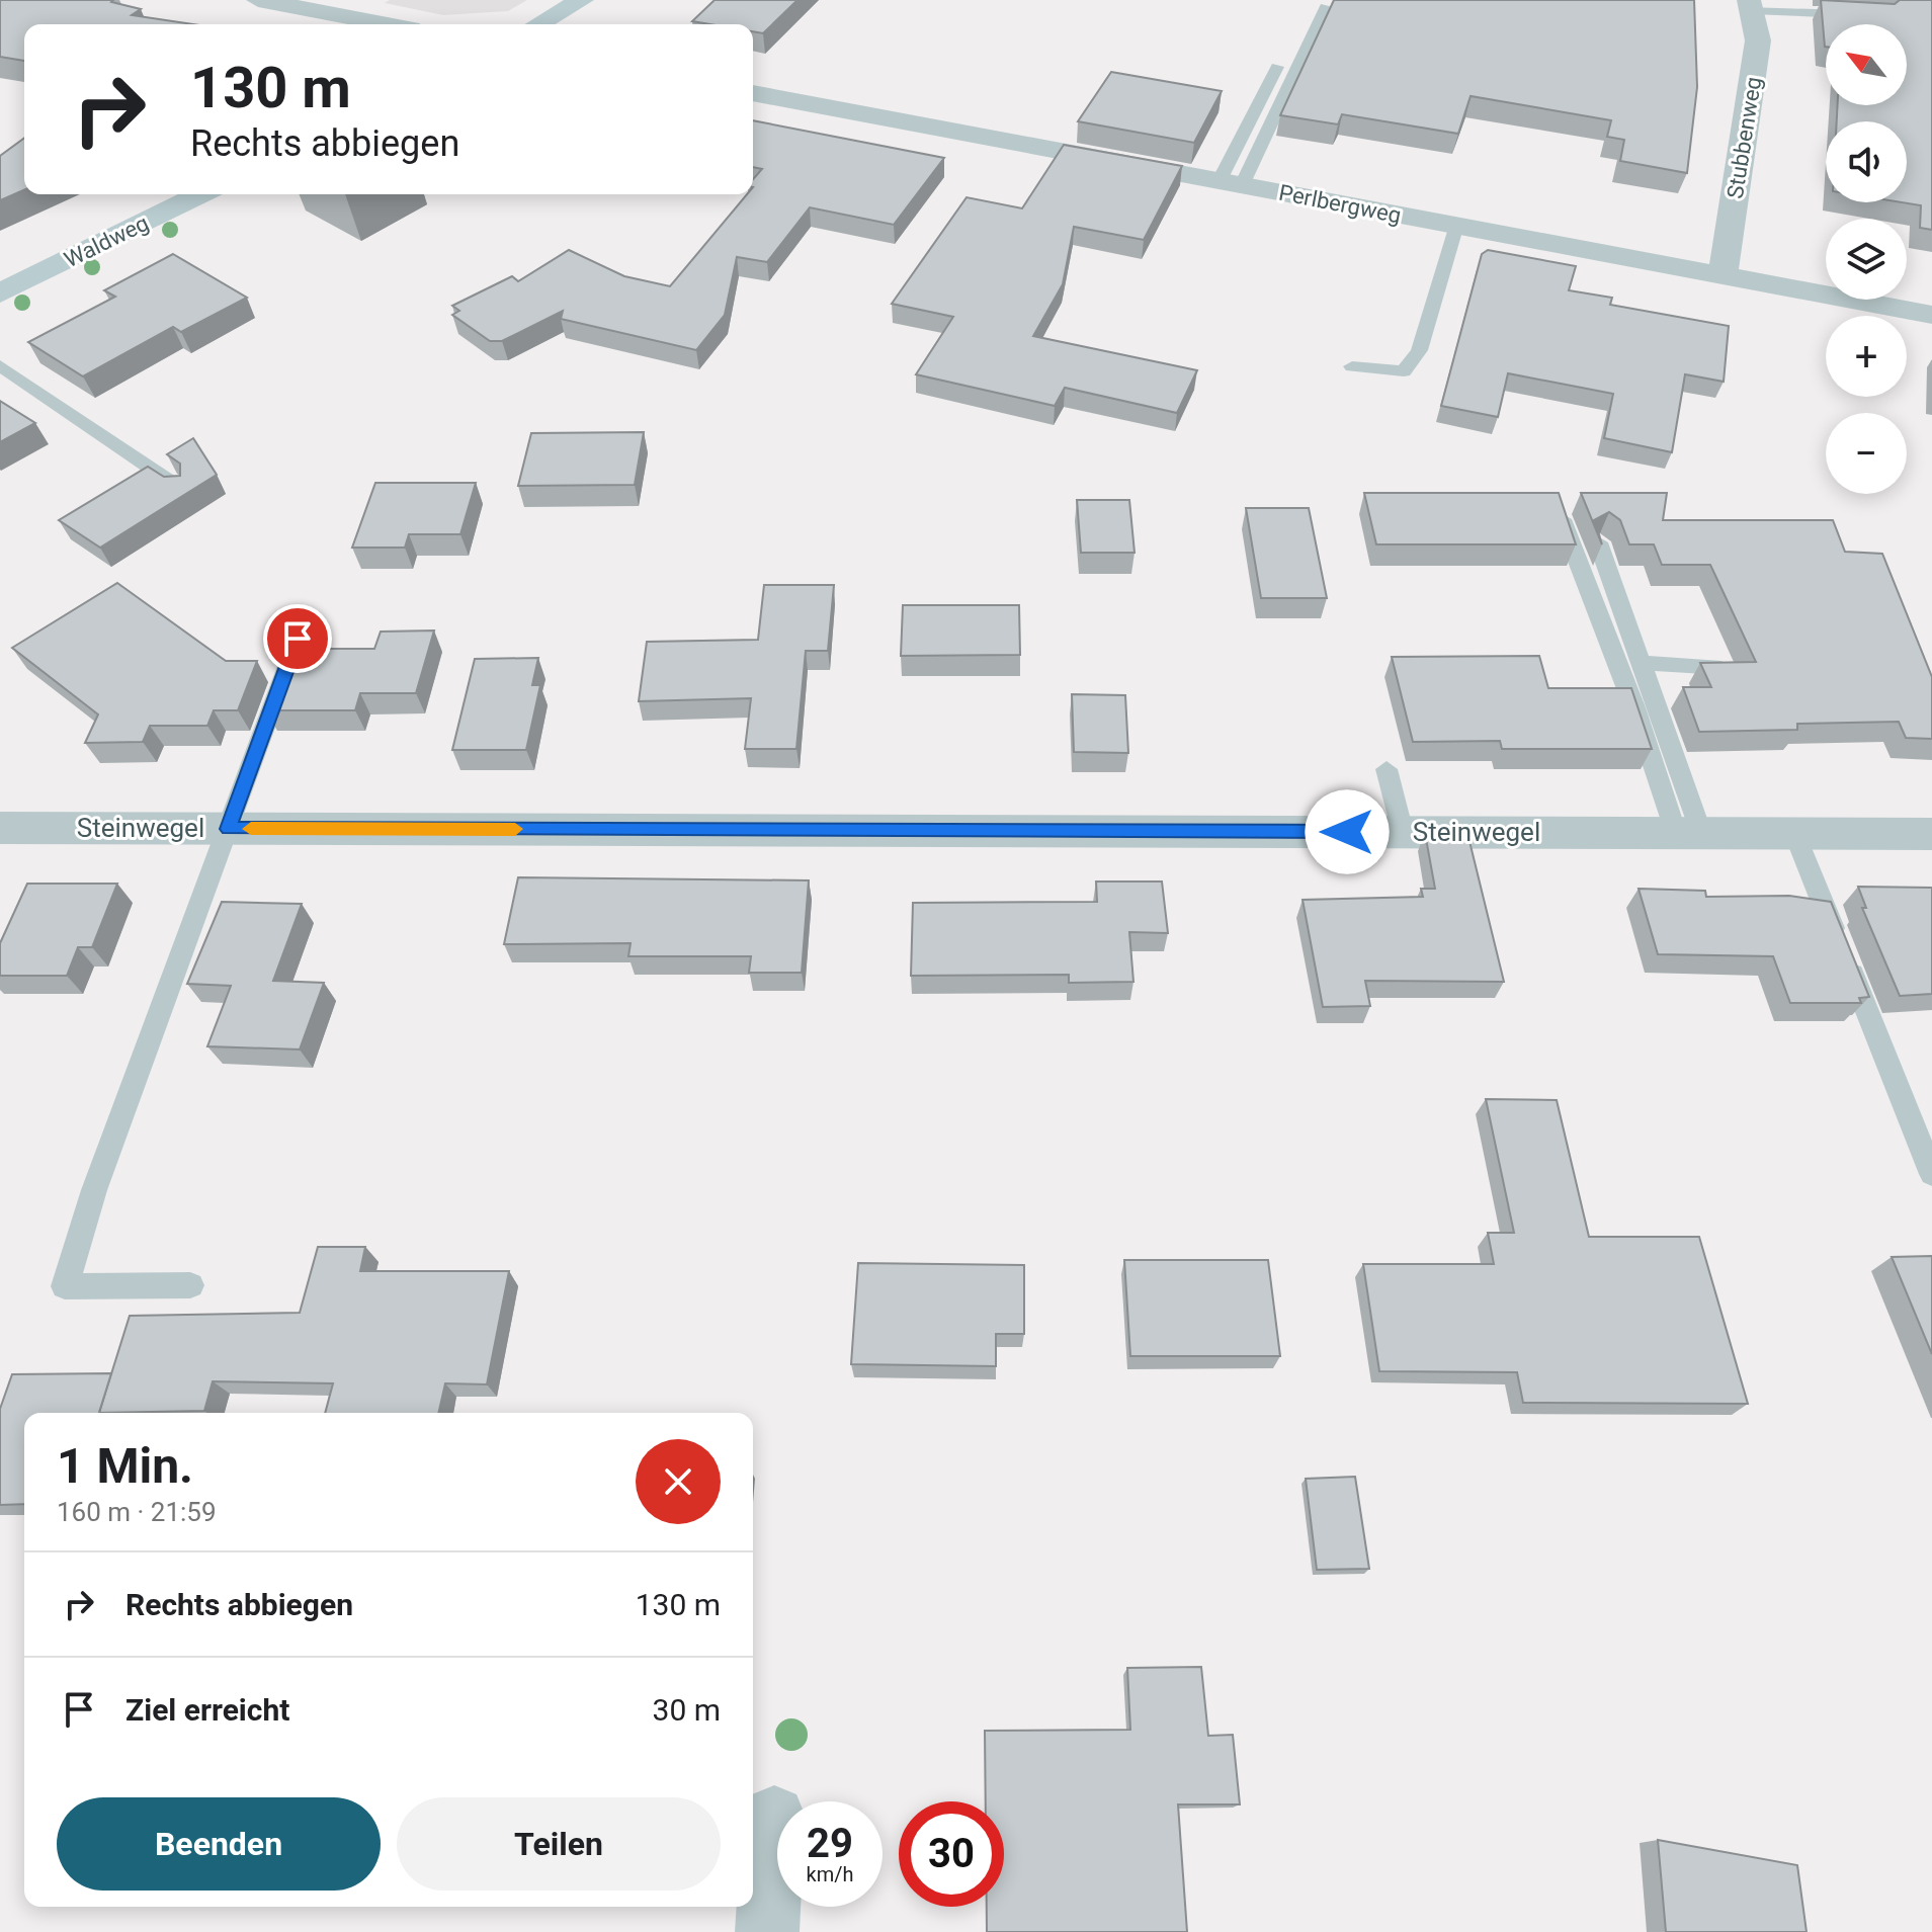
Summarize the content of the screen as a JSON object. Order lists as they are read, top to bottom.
{
  "streets": {
    "main road": ["Waldweg"],
    "street": ["Stubbenweg", "Perlbergweg", "Steinwegel"]
  },
  "crossings": [
    ["Stubbenweg", "Perlbergweg"]
  ],
  "north": "top left",
  "page": {
    "map_buttons": ["+", "−"],
    "turn": ["130 m", "Rechts abbiegen"],
    "heading": ["1 Min.", "160 m · 21:59"],
    "list": [
      {
        "name": "Rechts abbiegen",
        "value": "130 m"
      },
      {
        "name": "Ziel erreicht",
        "value": "30 m"
      }
    ],
    "buttons": ["Beenden", "Teilen"],
    "speed": "29 km/h",
    "limit": "30"
  }
}
